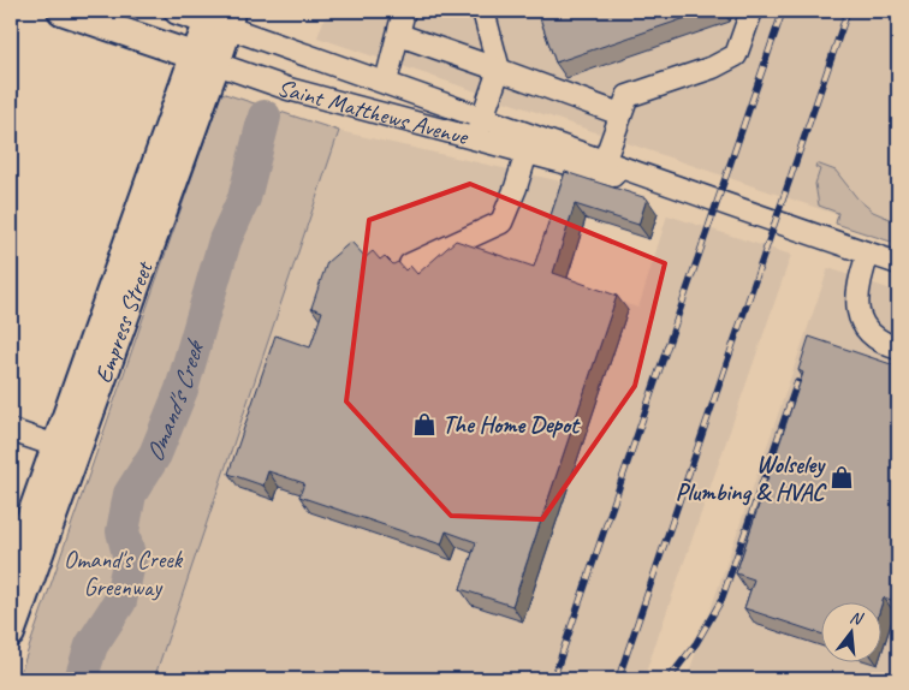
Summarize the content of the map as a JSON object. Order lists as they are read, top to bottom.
{
  "streets": {
    "main road": ["Saint Matthews Avenue", "Empress Street"]
  },
  "crossings": [
    ["Saint Matthews Avenue", "Empress Street"]
  ],
  "water": ["Omand's Creek"],
  "parks": ["Omand's Creek Greenway"],
  "places": {
    "shop": ["The Home Depot", "Wolseley Plumbing & HVAC"]
  },
  "north": "top"
}
